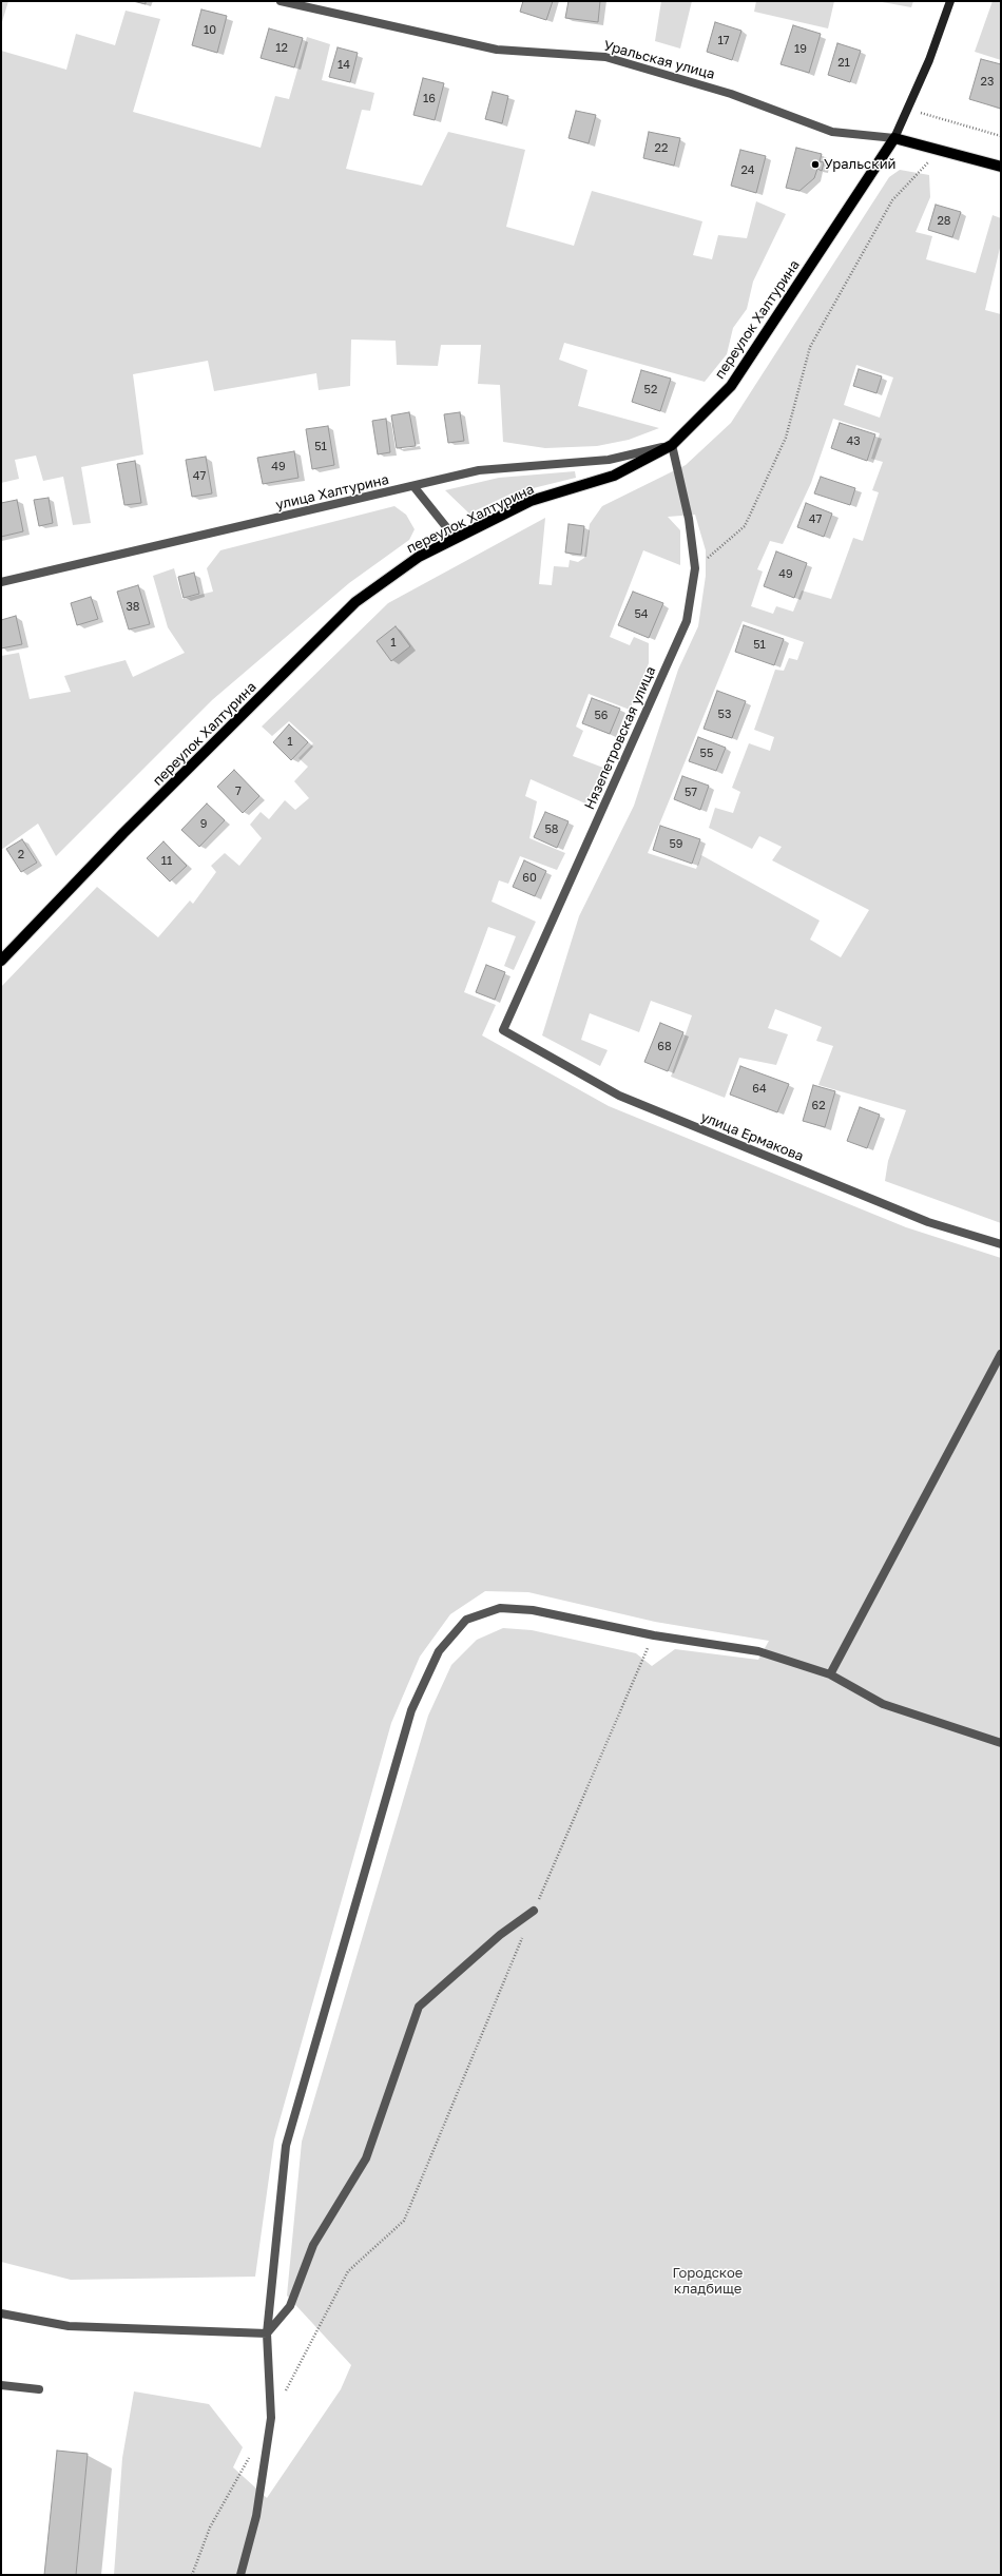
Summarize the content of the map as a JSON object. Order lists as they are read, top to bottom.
{
  "streets": {
    "main road": ["Уральская улица", "переулок Халтурина"],
    "street": ["улица Халтурина", "Нязепетровская улица", "улица Ермакова"]
  },
  "crossings": [
    ["Уральская улица", "переулок Халтурина"],
    ["переулок Халтурина", "улица Халтурина"],
    ["переулок Халтурина", "Нязепетровская улица"],
    ["улица Халтурина", "Нязепетровская улица"],
    ["Нязепетровская улица", "улица Ермакова"]
  ],
  "parks": ["Городское кладбище"],
  "places": ["Уральский"],
  "house_numbers": [
    "10",
    "17",
    "12",
    "19",
    "21",
    "14",
    "23",
    "16",
    "22",
    "24",
    "28",
    "52",
    "43",
    "51",
    "49",
    "47",
    "47",
    "49",
    "38",
    "54",
    "1",
    "51",
    "53",
    "56",
    "1",
    "55",
    "7",
    "57",
    "9",
    "58",
    "59",
    "2",
    "11",
    "60",
    "68",
    "64",
    "62"
  ]
}
